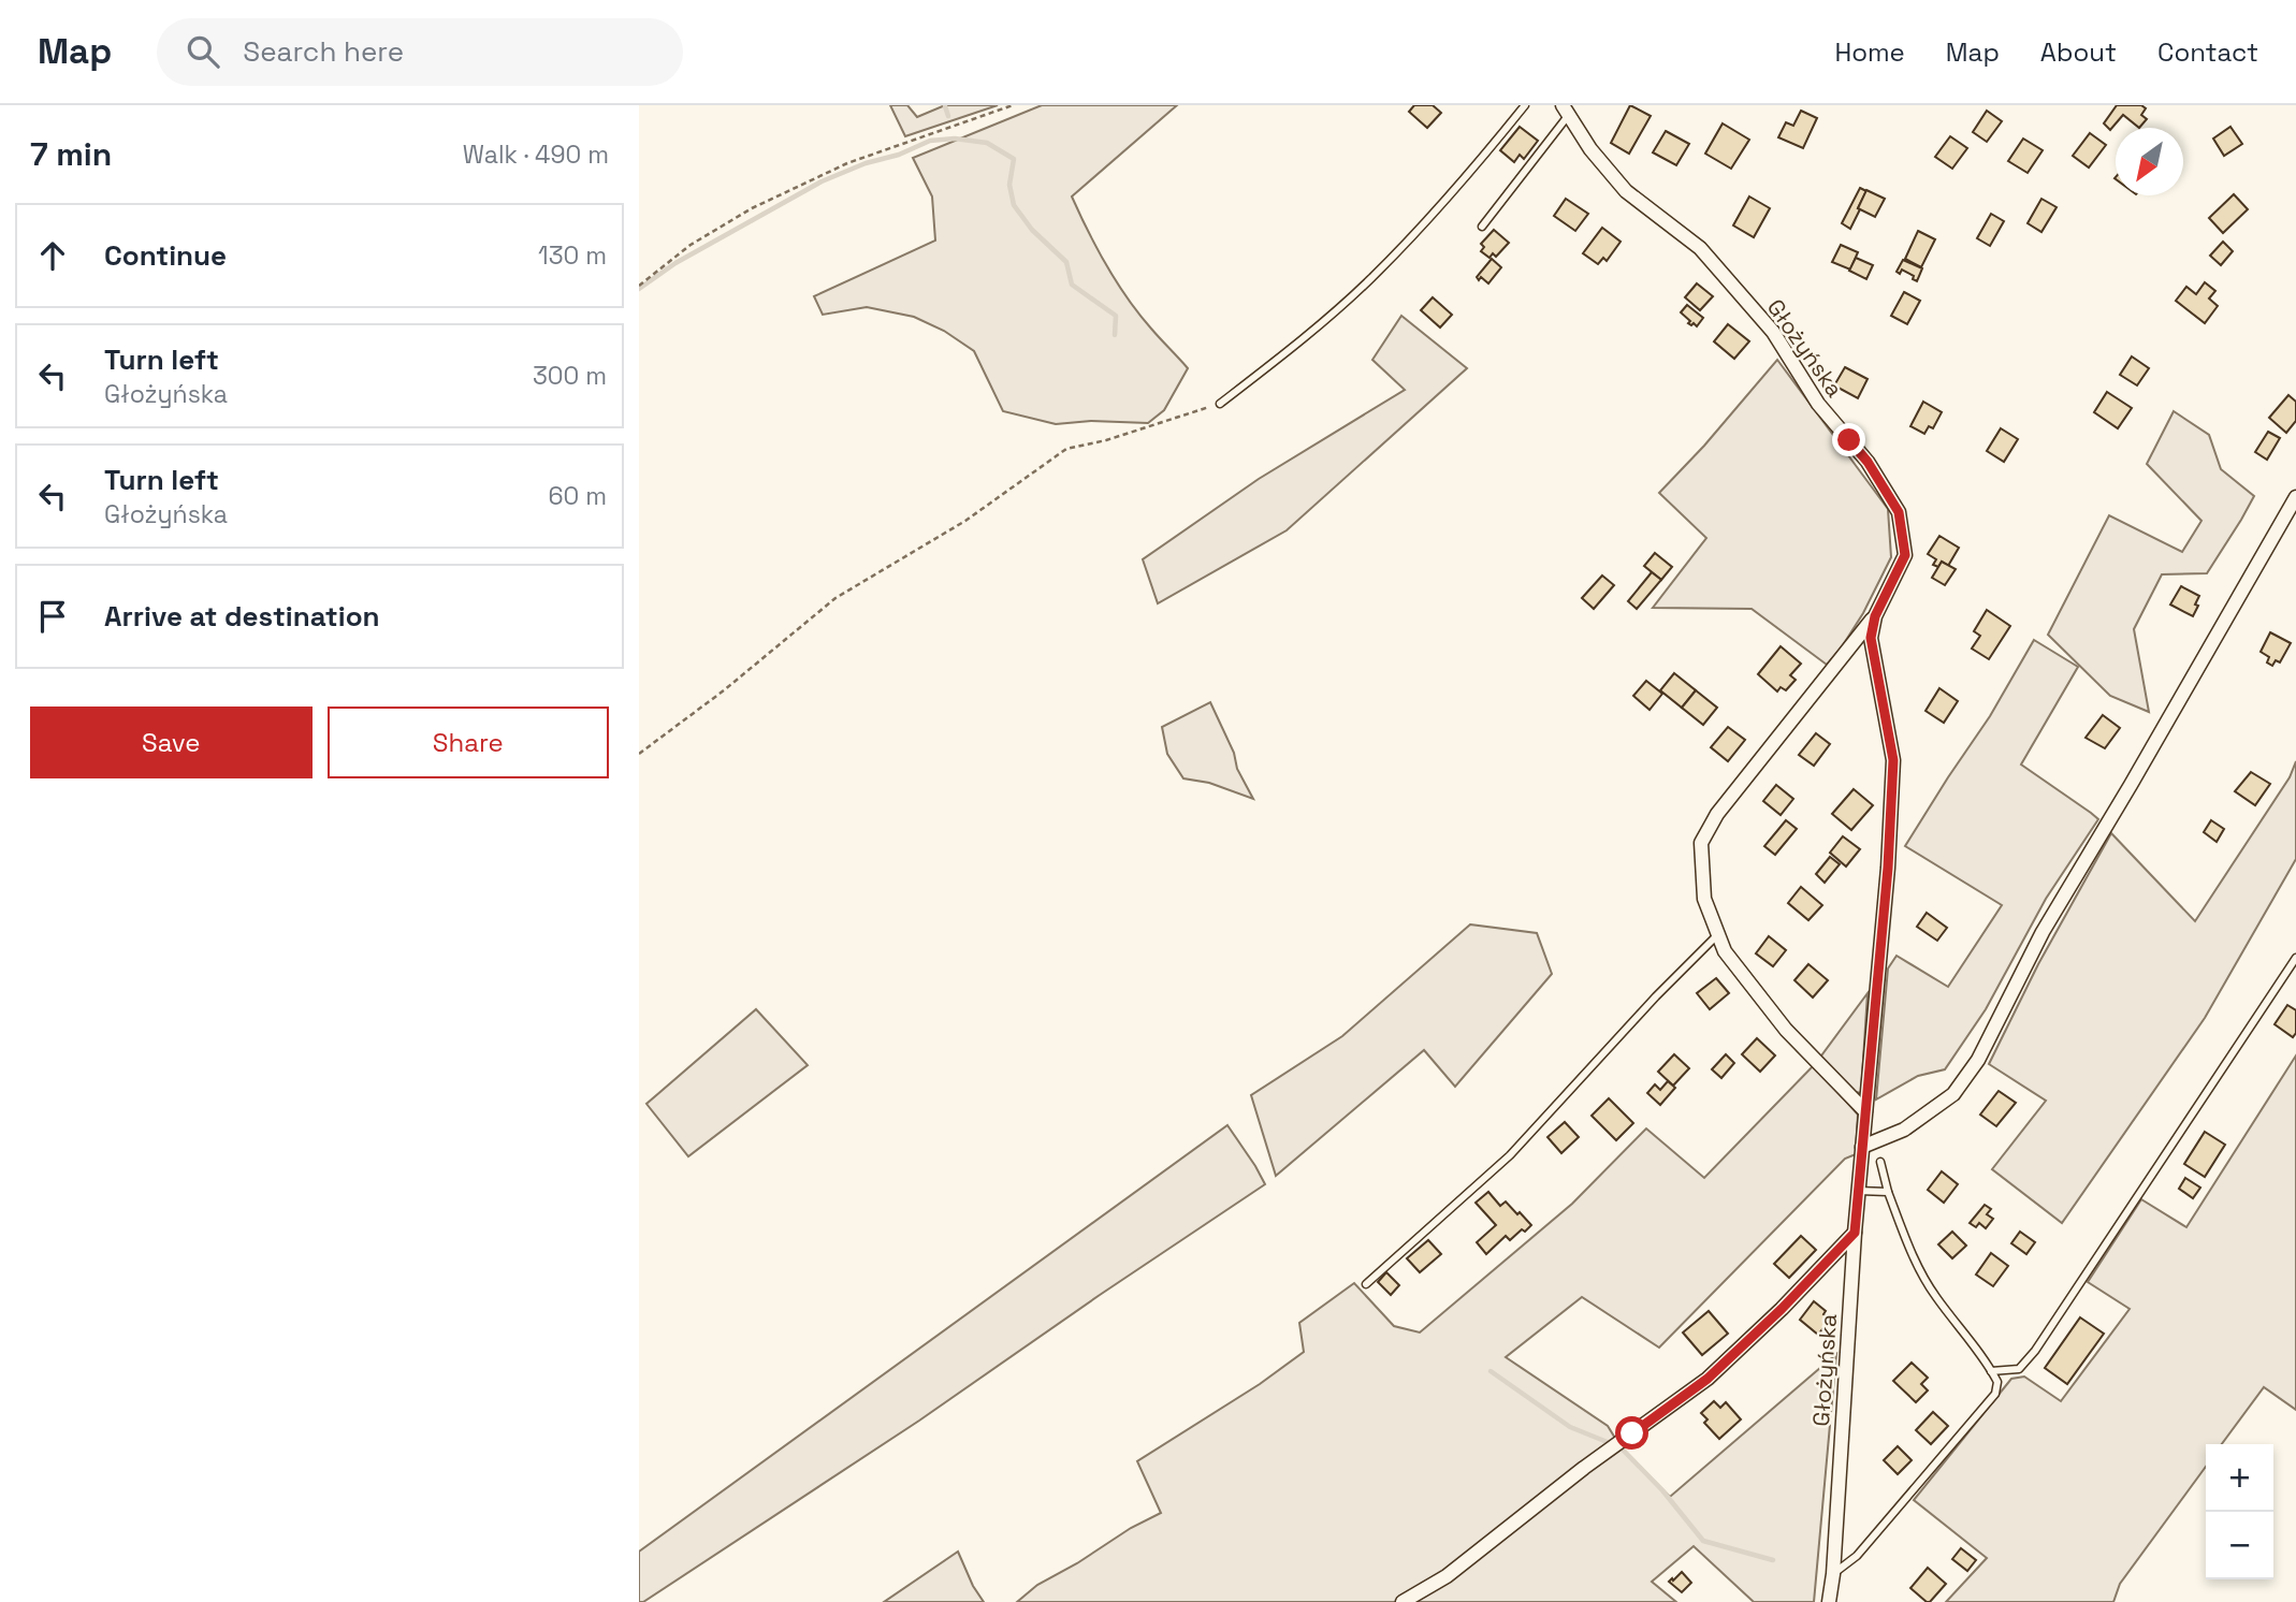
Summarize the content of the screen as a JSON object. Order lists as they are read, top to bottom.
{
  "streets": {
    "street": ["Głożyńska"]
  },
  "north": "bottom left",
  "page": {
    "header": "Map",
    "search": "Search here",
    "nav": [
      "Home",
      "Map",
      "About",
      "Contact"
    ],
    "heading": ["7 min", "Walk · 490 m"],
    "list": [
      ["Continue", "130 m"],
      ["Turn left", "Głożyńska", "300 m"],
      ["Turn left", "Głożyńska", "60 m"],
      "Arrive at destination"
    ],
    "buttons": ["Save", "Share"],
    "map_buttons": ["+", "−"]
  }
}
